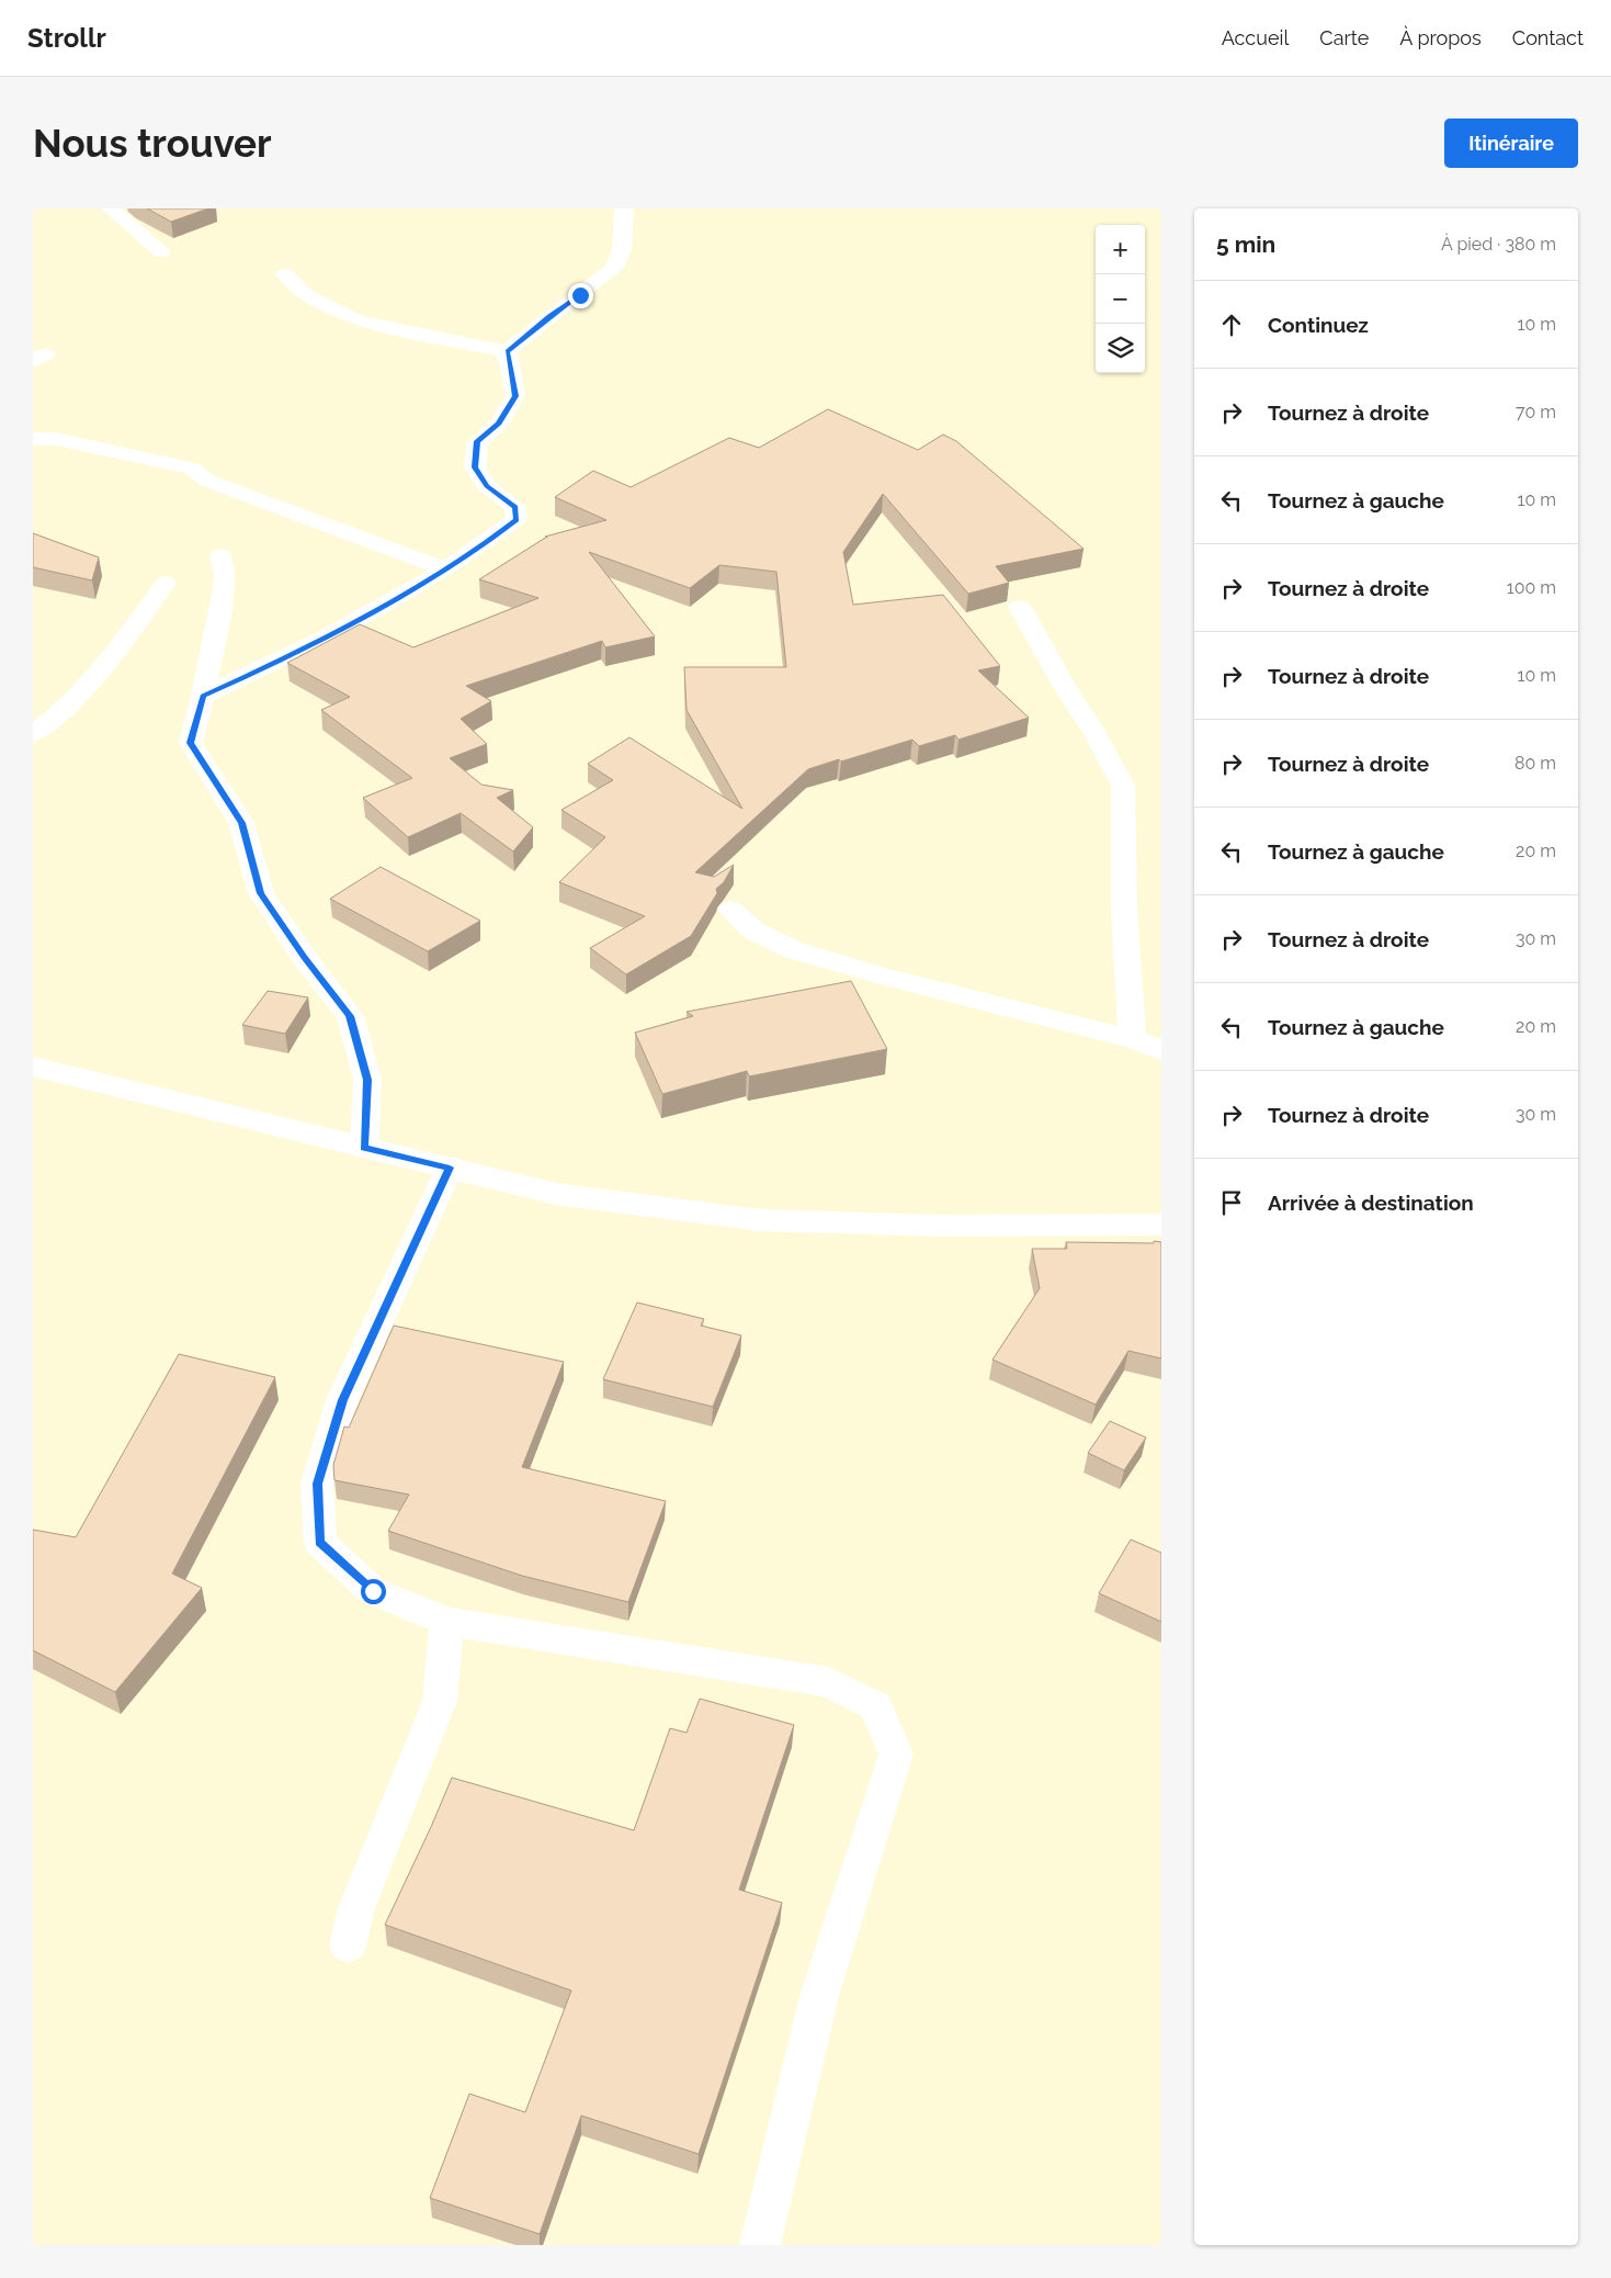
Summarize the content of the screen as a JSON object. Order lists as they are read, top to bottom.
{
  "page": {
    "header": "Strollr",
    "nav": [
      "Accueil",
      "Carte",
      "À propos",
      "Contact"
    ],
    "buttons": "Itinéraire",
    "title": "Nous trouver",
    "heading": ["5 min", "À pied · 380 m"],
    "map_buttons": ["+", "−"],
    "list": [
      ["Continuez", "10 m"],
      ["Tournez à droite", "70 m"],
      ["Tournez à gauche", "10 m"],
      ["Tournez à droite", "100 m"],
      ["Tournez à droite", "10 m"],
      ["Tournez à droite", "80 m"],
      ["Tournez à gauche", "20 m"],
      ["Tournez à droite", "30 m"],
      ["Tournez à gauche", "20 m"],
      ["Tournez à droite", "30 m"],
      "Arrivée à destination"
    ]
  }
}
